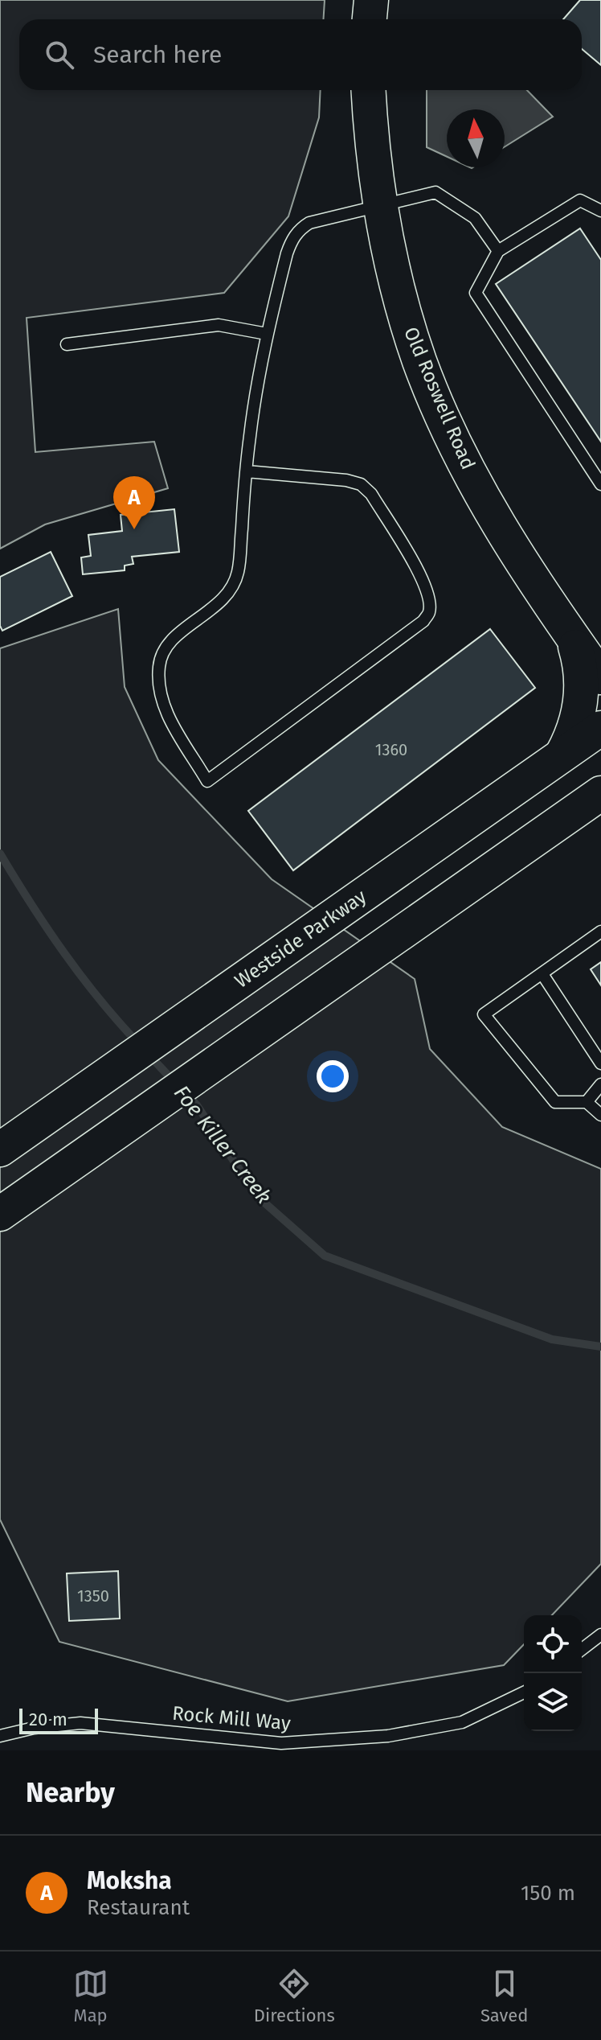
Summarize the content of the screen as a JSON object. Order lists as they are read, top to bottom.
{
  "streets": {
    "main road": ["Old Roswell Road", "Westside Parkway"],
    "lane": ["Rock Mill Way"]
  },
  "crossings": [
    ["Old Roswell Road", "Westside Parkway"]
  ],
  "water": ["Foe Killer Creek"],
  "house_numbers": ["1360", "1350"],
  "scale_bar": "20 m",
  "north": "top",
  "page": {
    "search": "Search here",
    "pins": "A",
    "scale": "20 m",
    "heading": "Nearby",
    "list": [
      {
        "mark": "A",
        "name": "Moksha",
        "note": "Restaurant",
        "value": "150 m"
      }
    ],
    "nav": ["Map", "Directions", "Saved"]
  }
}
